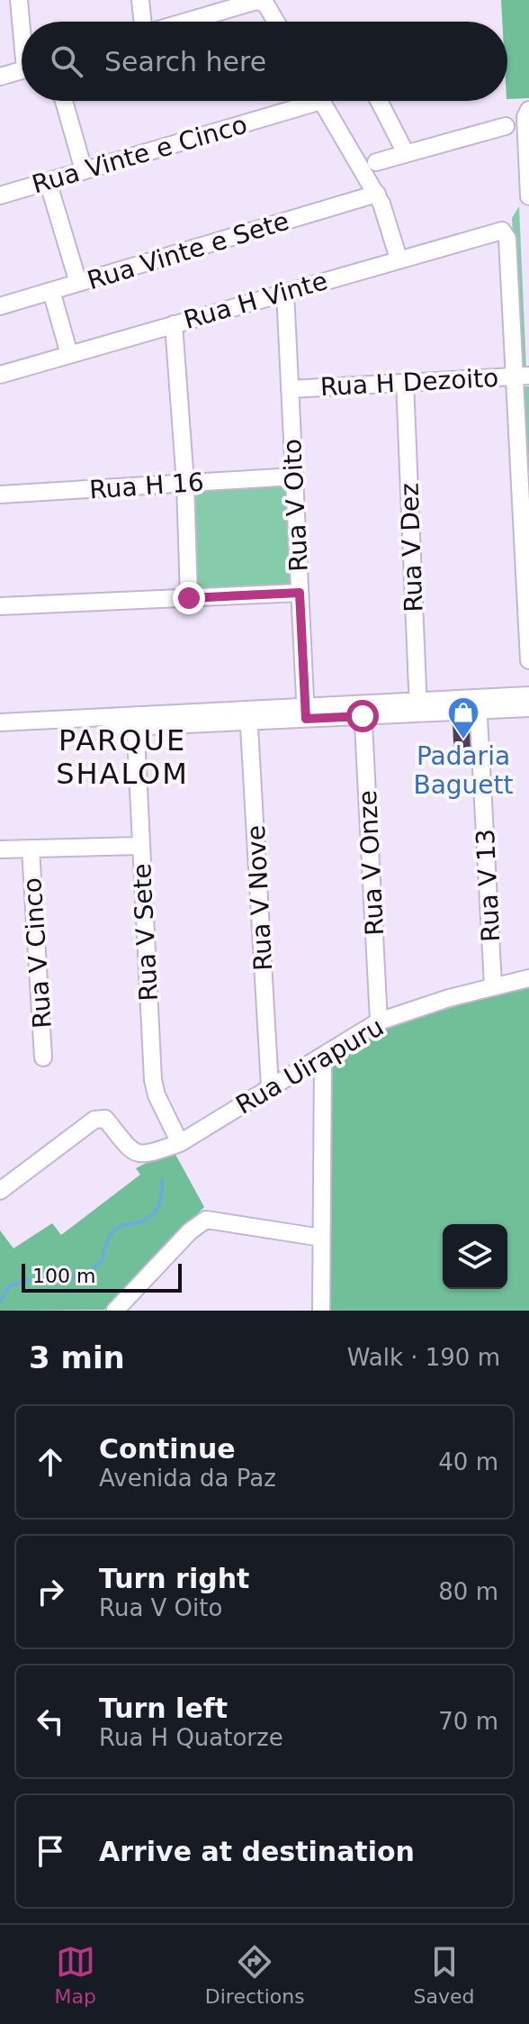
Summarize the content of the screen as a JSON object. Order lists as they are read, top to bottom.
{
  "streets": {
    "street": [
      "Rua Vinte e Cinco",
      "Rua Vinte e Sete",
      "Rua H Vinte",
      "Rua H Dezoito",
      "Rua H 16",
      "Rua V Oito",
      "Rua V Dez",
      "Rua V Onze",
      "Rua V 13",
      "Rua V Nove",
      "Rua V Sete",
      "Rua V Cinco",
      "Rua Uirapuru"
    ]
  },
  "crossings": [
    ["Rua H Vinte", "Rua H Dezoito"],
    ["Rua H Vinte", "Rua V Oito"],
    ["Rua H Dezoito", "Rua V Oito"],
    ["Rua H Dezoito", "Rua V Dez"],
    ["Rua H 16", "Rua V Oito"],
    ["Rua V Onze", "Rua Uirapuru"],
    ["Rua V 13", "Rua Uirapuru"],
    ["Rua V Nove", "Rua Uirapuru"],
    ["Rua V Sete", "Rua Uirapuru"]
  ],
  "districts": ["PARQUE SHALOM"],
  "places": {
    "shop": ["Padaria Baguett"]
  },
  "scale_bar": "100 m",
  "page": {
    "search": "Search here",
    "scale": "100 m",
    "heading": ["3 min", "Walk · 190 m"],
    "list": [
      ["Continue", "Avenida da Paz", "40 m"],
      ["Turn right", "Rua V Oito", "80 m"],
      ["Turn left", "Rua H Quatorze", "70 m"],
      "Arrive at destination"
    ],
    "nav": ["Map", "Directions", "Saved"]
  }
}
